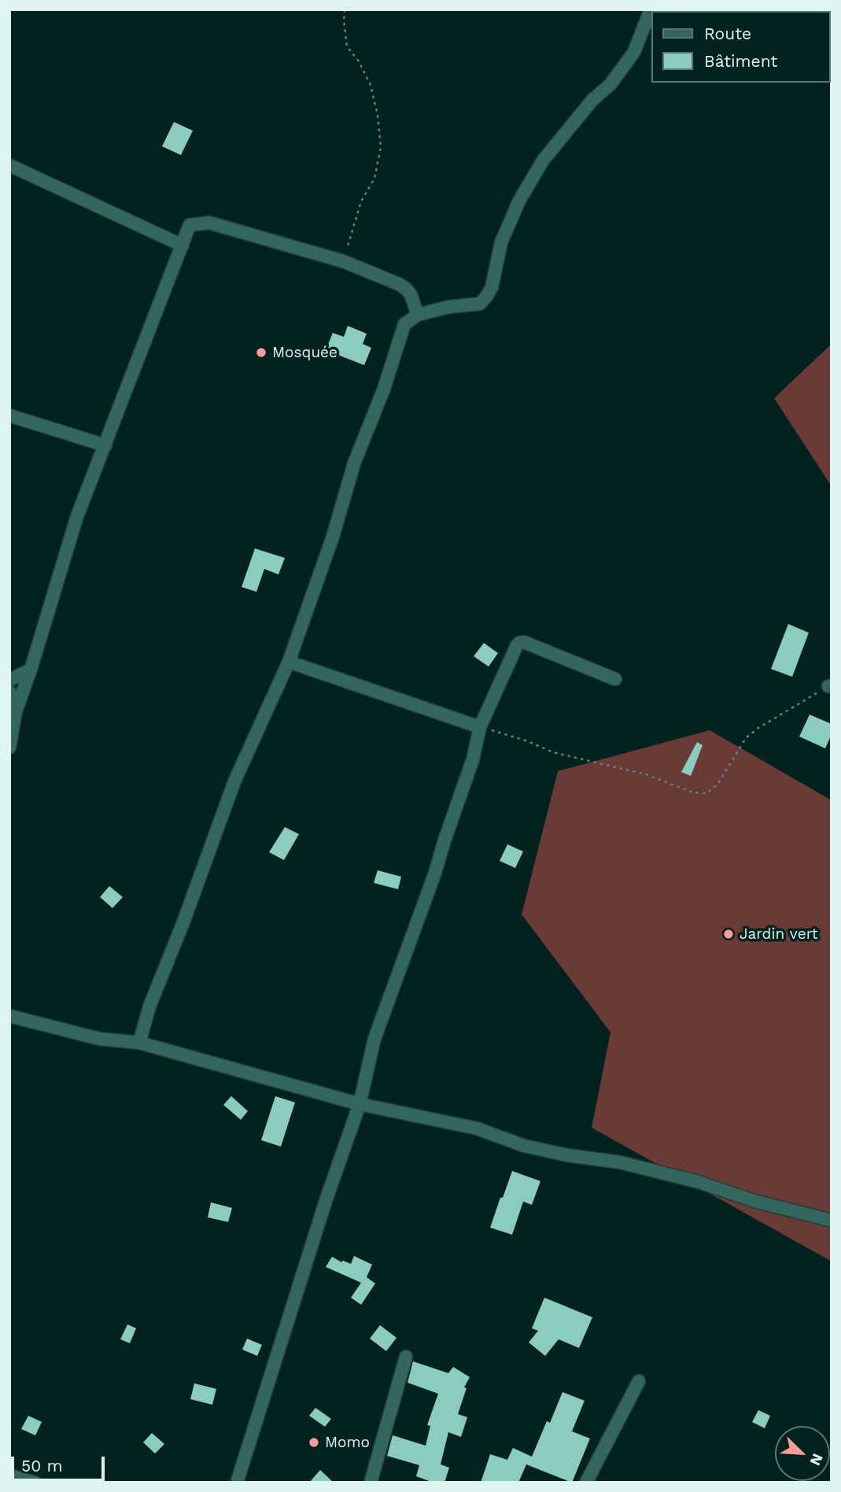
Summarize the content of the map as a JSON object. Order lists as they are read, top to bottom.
{
  "places": ["Mosquée", "Jardin vert", "Momo"],
  "legend": ["Route", "Bâtiment"],
  "scale_bar": "50 m",
  "north": "bottom right"
}
